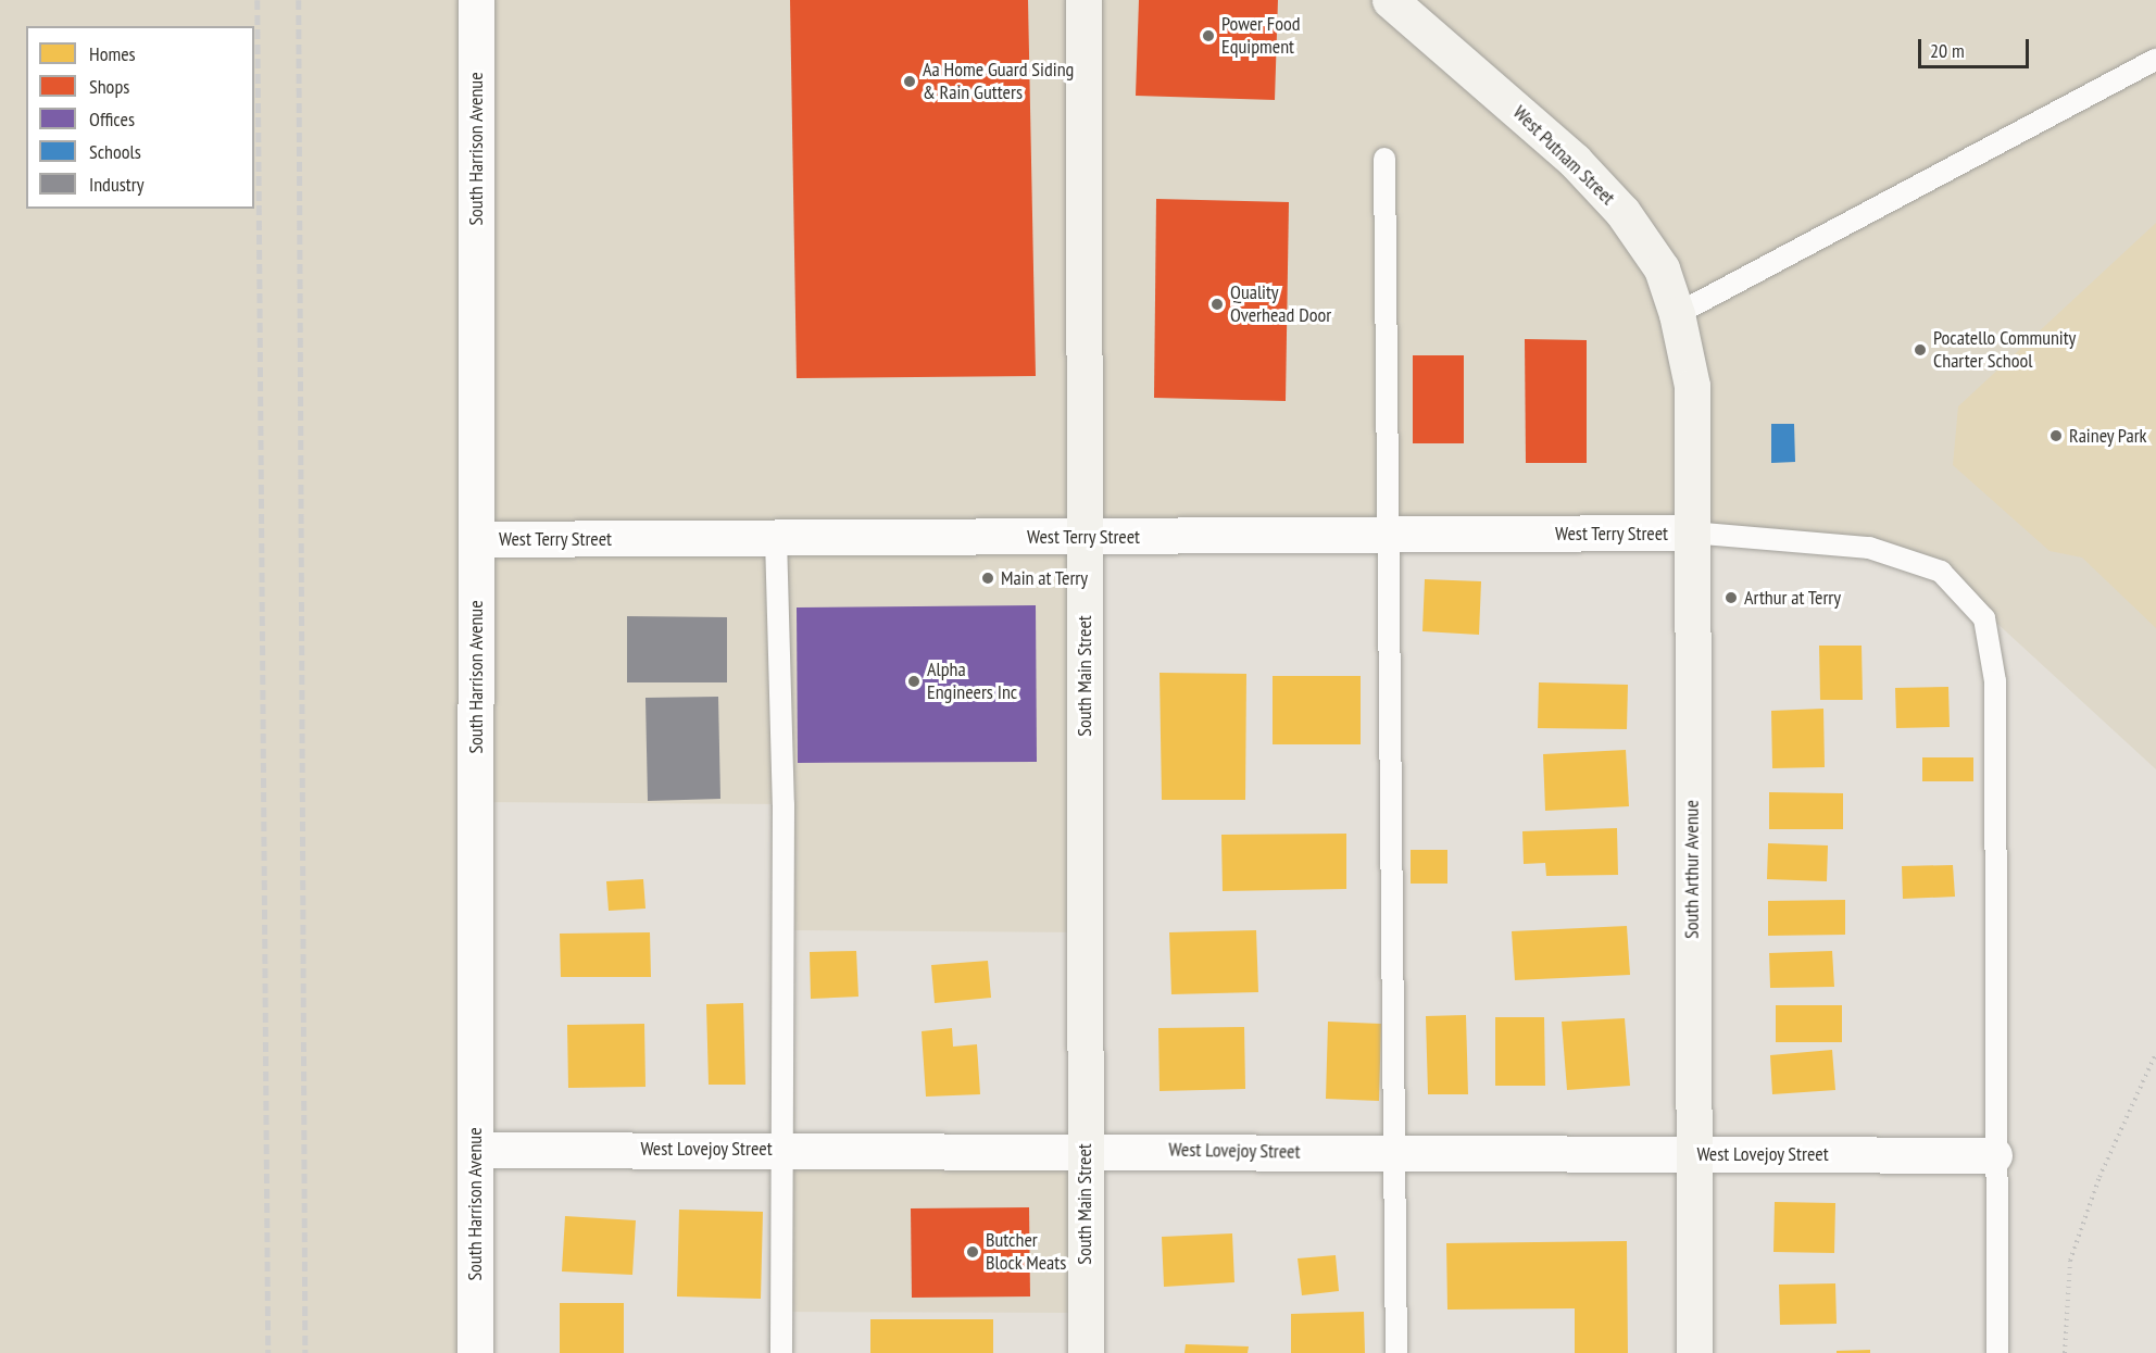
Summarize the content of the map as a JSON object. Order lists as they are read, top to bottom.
{
  "streets": {
    "main road": ["West Putnam Street", "South Main Street", "South Arthur Avenue"],
    "street": ["South Harrison Avenue", "West Terry Street", "West Lovejoy Street"]
  },
  "crossings": [
    ["South Harrison Avenue", "West Terry Street"],
    ["South Harrison Avenue", "West Lovejoy Street"],
    ["West Putnam Street", "South Arthur Avenue"],
    ["West Terry Street", "South Main Street"],
    ["West Terry Street", "South Arthur Avenue"],
    ["South Main Street", "West Lovejoy Street"],
    ["South Arthur Avenue", "West Lovejoy Street"]
  ],
  "places": [
    "Power Food Equipment",
    "Aa Home Guard Siding & Rain Gutters",
    "Quality Overhead Door",
    "Pocatello Community Charter School",
    "Rainey Park",
    "Main at Terry",
    "Arthur at Terry",
    "Alpha Engineers Inc",
    "Butcher Block Meats"
  ],
  "legend": [
    "Homes",
    "Shops",
    "Offices",
    "Schools",
    "Industry"
  ],
  "scale_bar": "20 m"
}
